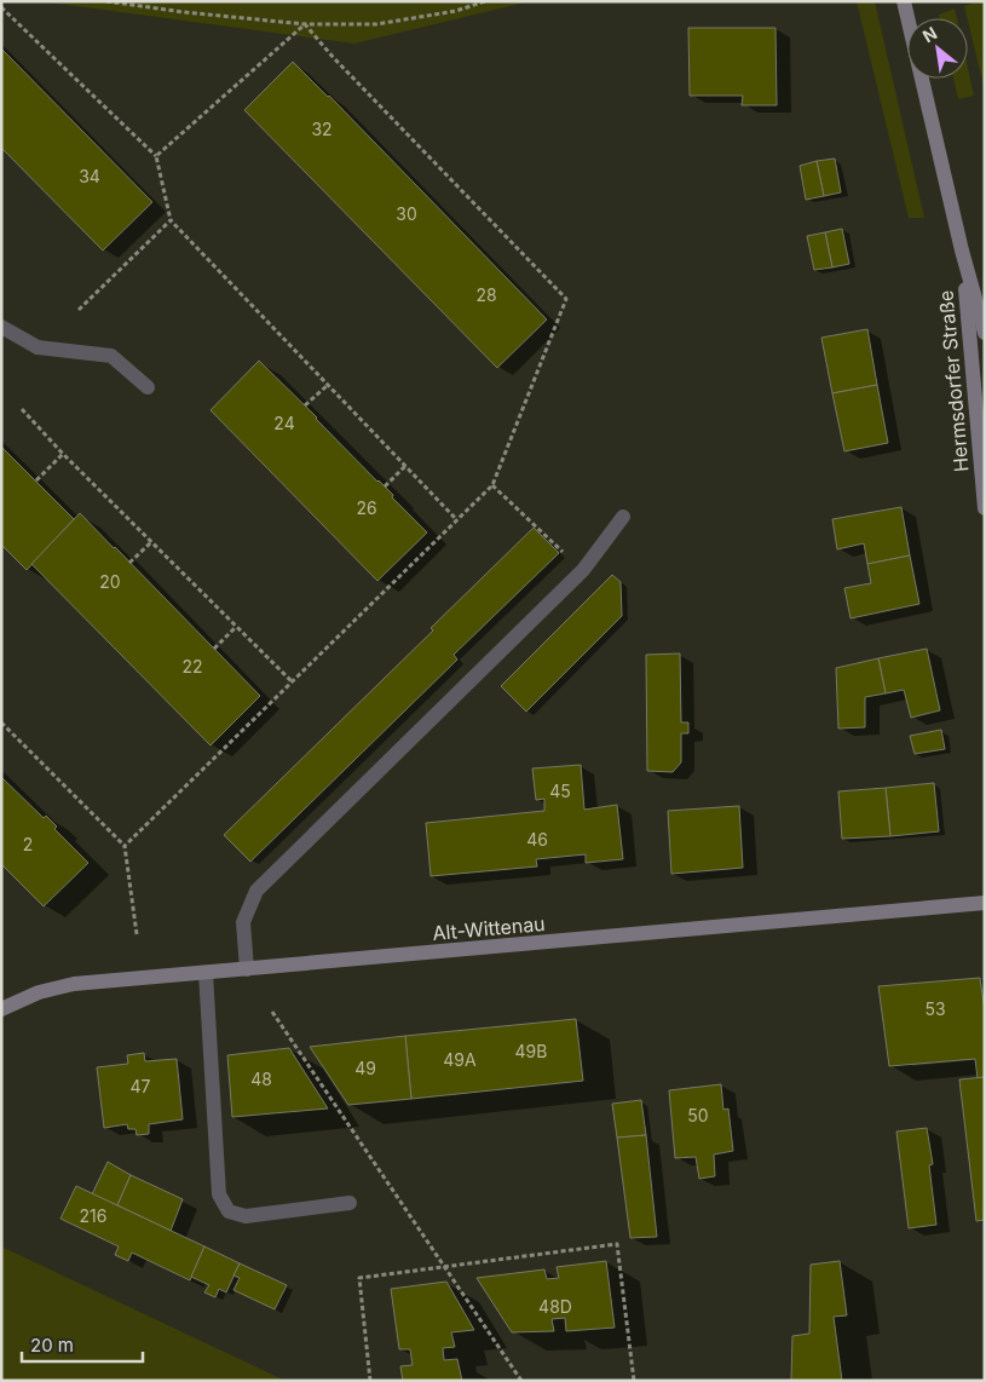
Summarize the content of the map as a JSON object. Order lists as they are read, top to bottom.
{
  "streets": {
    "main road": ["Hermsdorfer Straße", "Alt-Wittenau"]
  },
  "house_numbers": [
    "32",
    "34",
    "30",
    "28",
    "24",
    "26",
    "20",
    "22",
    "45",
    "46",
    "2",
    "53",
    "49B",
    "49A",
    "49",
    "48",
    "47",
    "50",
    "216",
    "48D"
  ],
  "scale_bar": "20 m",
  "north": "top left"
}
